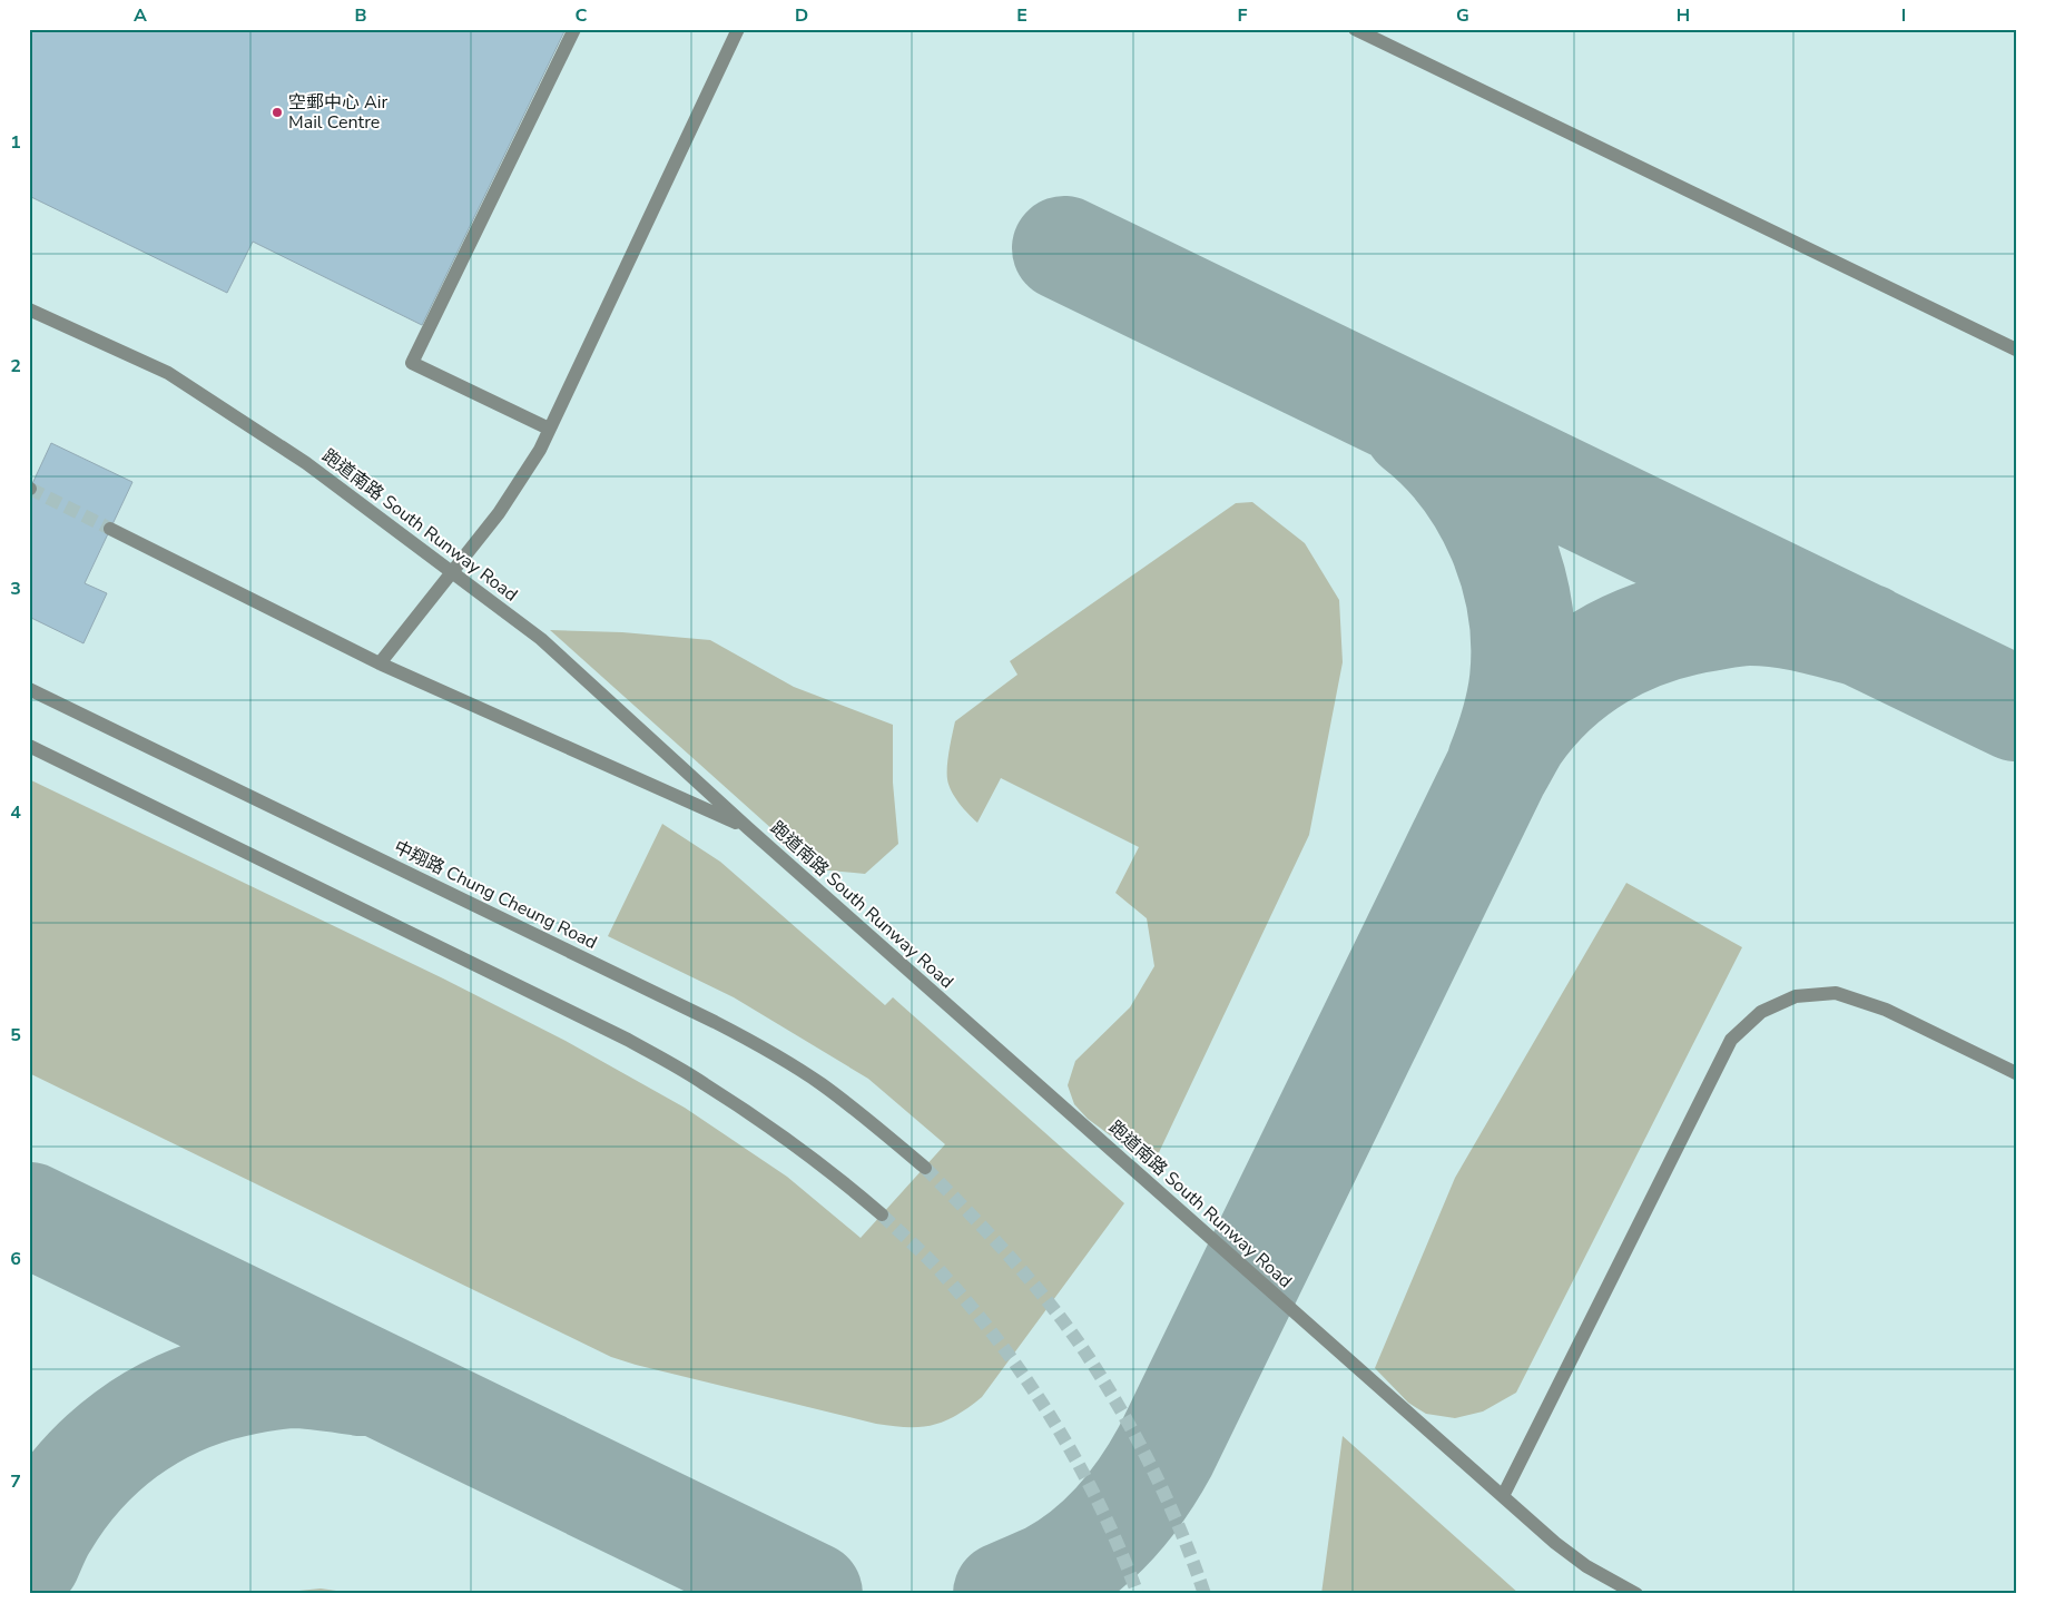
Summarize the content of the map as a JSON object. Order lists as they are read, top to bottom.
{
  "streets": {
    "lane": ["跑道南路 South Runway Road", "中翔路 Chung Cheung Road"]
  },
  "places": ["空郵中心 Air Mail Centre"],
  "grid": {
    "columns": [
      "A",
      "B",
      "C",
      "D",
      "E",
      "F",
      "G",
      "H",
      "I"
    ],
    "rows": [
      "1",
      "2",
      "3",
      "4",
      "5",
      "6",
      "7"
    ]
  }
}
